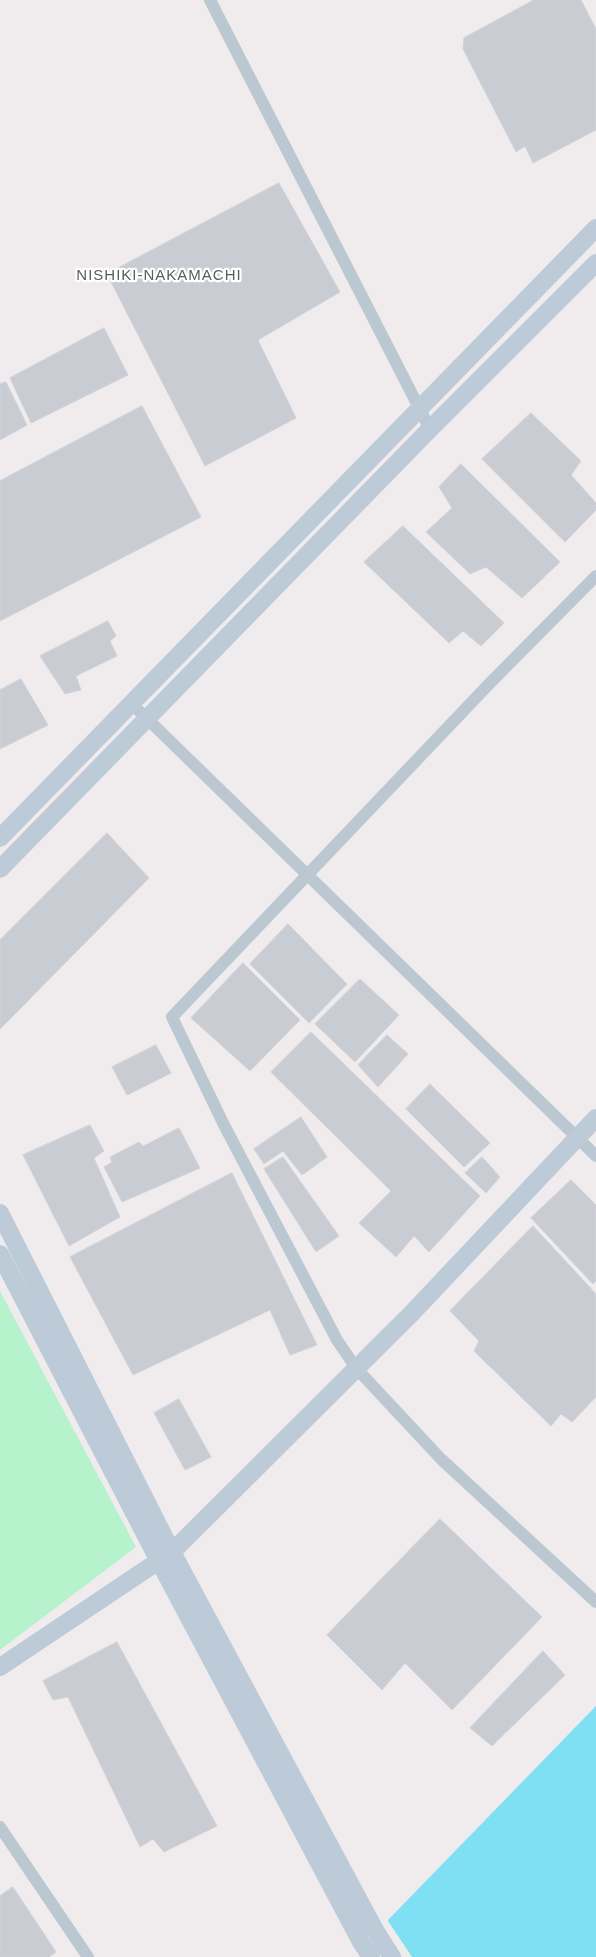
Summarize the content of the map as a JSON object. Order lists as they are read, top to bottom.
{
  "districts": ["NISHIKI-NAKAMACHI"]
}
